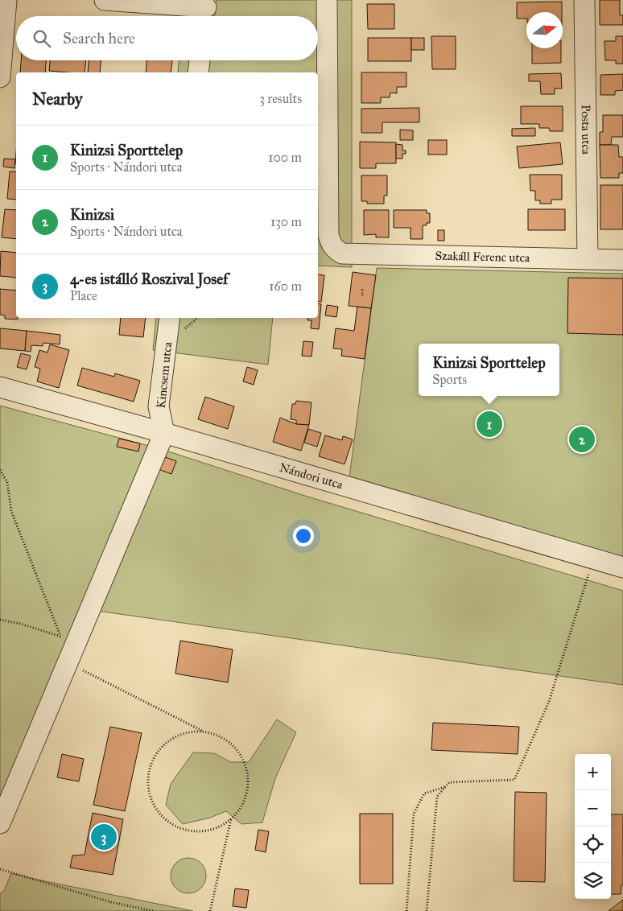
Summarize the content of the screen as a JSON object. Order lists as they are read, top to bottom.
{
  "streets": {
    "street": [
      "Posta utca",
      "Szakáll Ferenc utca",
      "Kincsem utca",
      "Nándori utca"
    ]
  },
  "crossings": [
    ["Posta utca", "Szakáll Ferenc utca"],
    ["Kincsem utca", "Nándori utca"]
  ],
  "house_numbers": ["3"],
  "north": "right",
  "page": {
    "search": "Search here",
    "heading": ["Nearby", "3 results"],
    "list": [
      {
        "mark": "1",
        "name": "Kinizsi Sporttelep",
        "note": "Sports · Nándori utca",
        "value": "100 m"
      },
      {
        "mark": "2",
        "name": "Kinizsi",
        "note": "Sports · Nándori utca",
        "value": "130 m"
      },
      {
        "mark": "3",
        "name": "4-es istálló Roszival Josef",
        "note": "Place",
        "value": "160 m"
      }
    ],
    "popup": ["Kinizsi Sporttelep", "Sports"],
    "pins": ["1", "2", "3"],
    "map_buttons": ["+", "−"]
  }
}
